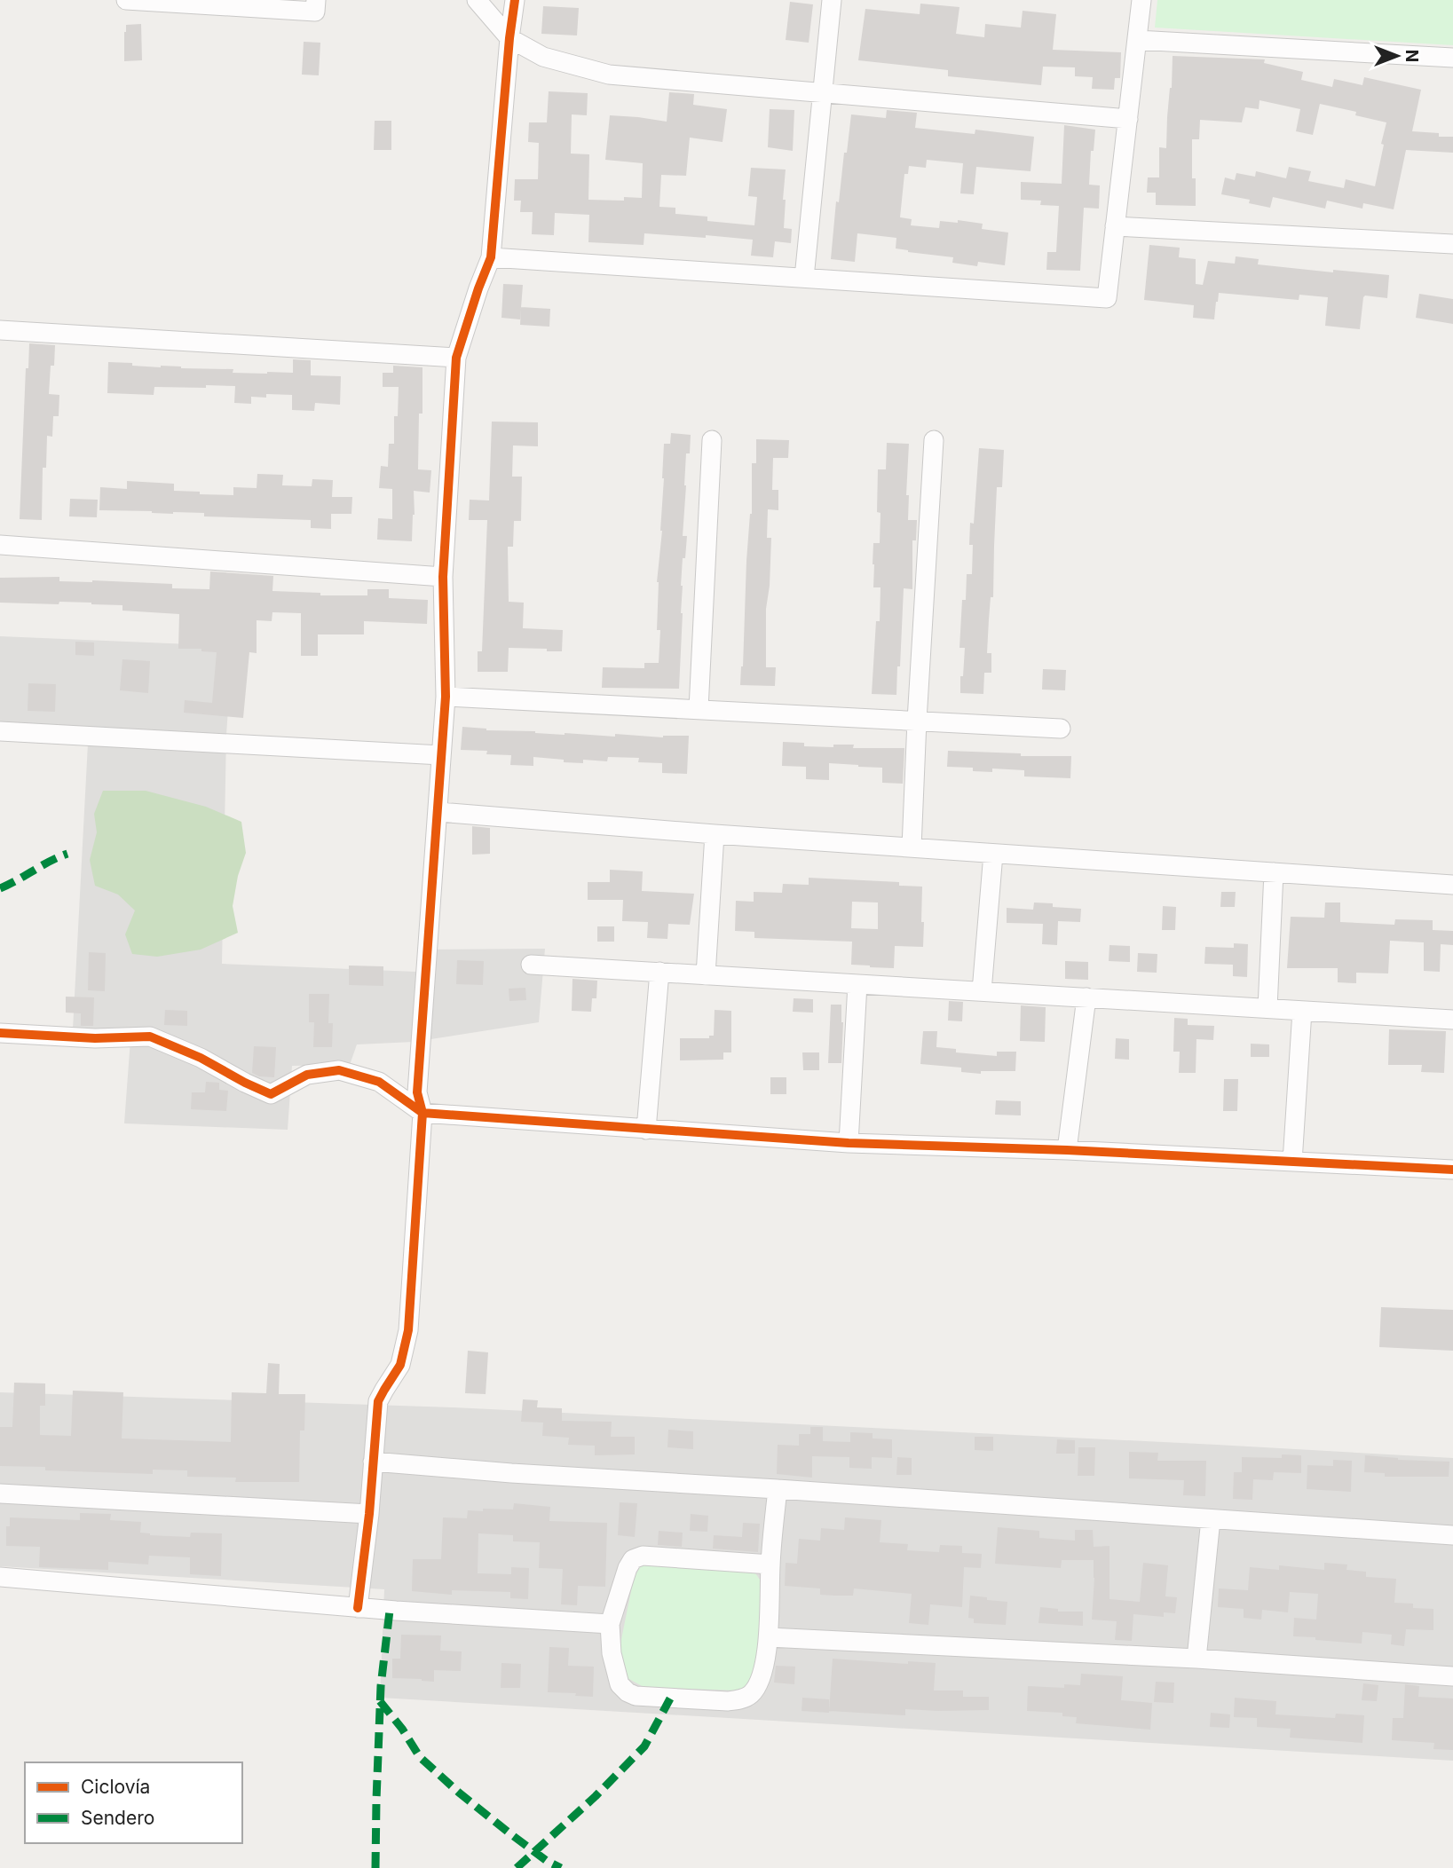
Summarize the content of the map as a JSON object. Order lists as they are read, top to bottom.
{
  "legend": ["Ciclovía", "Sendero"],
  "north": "right"
}
